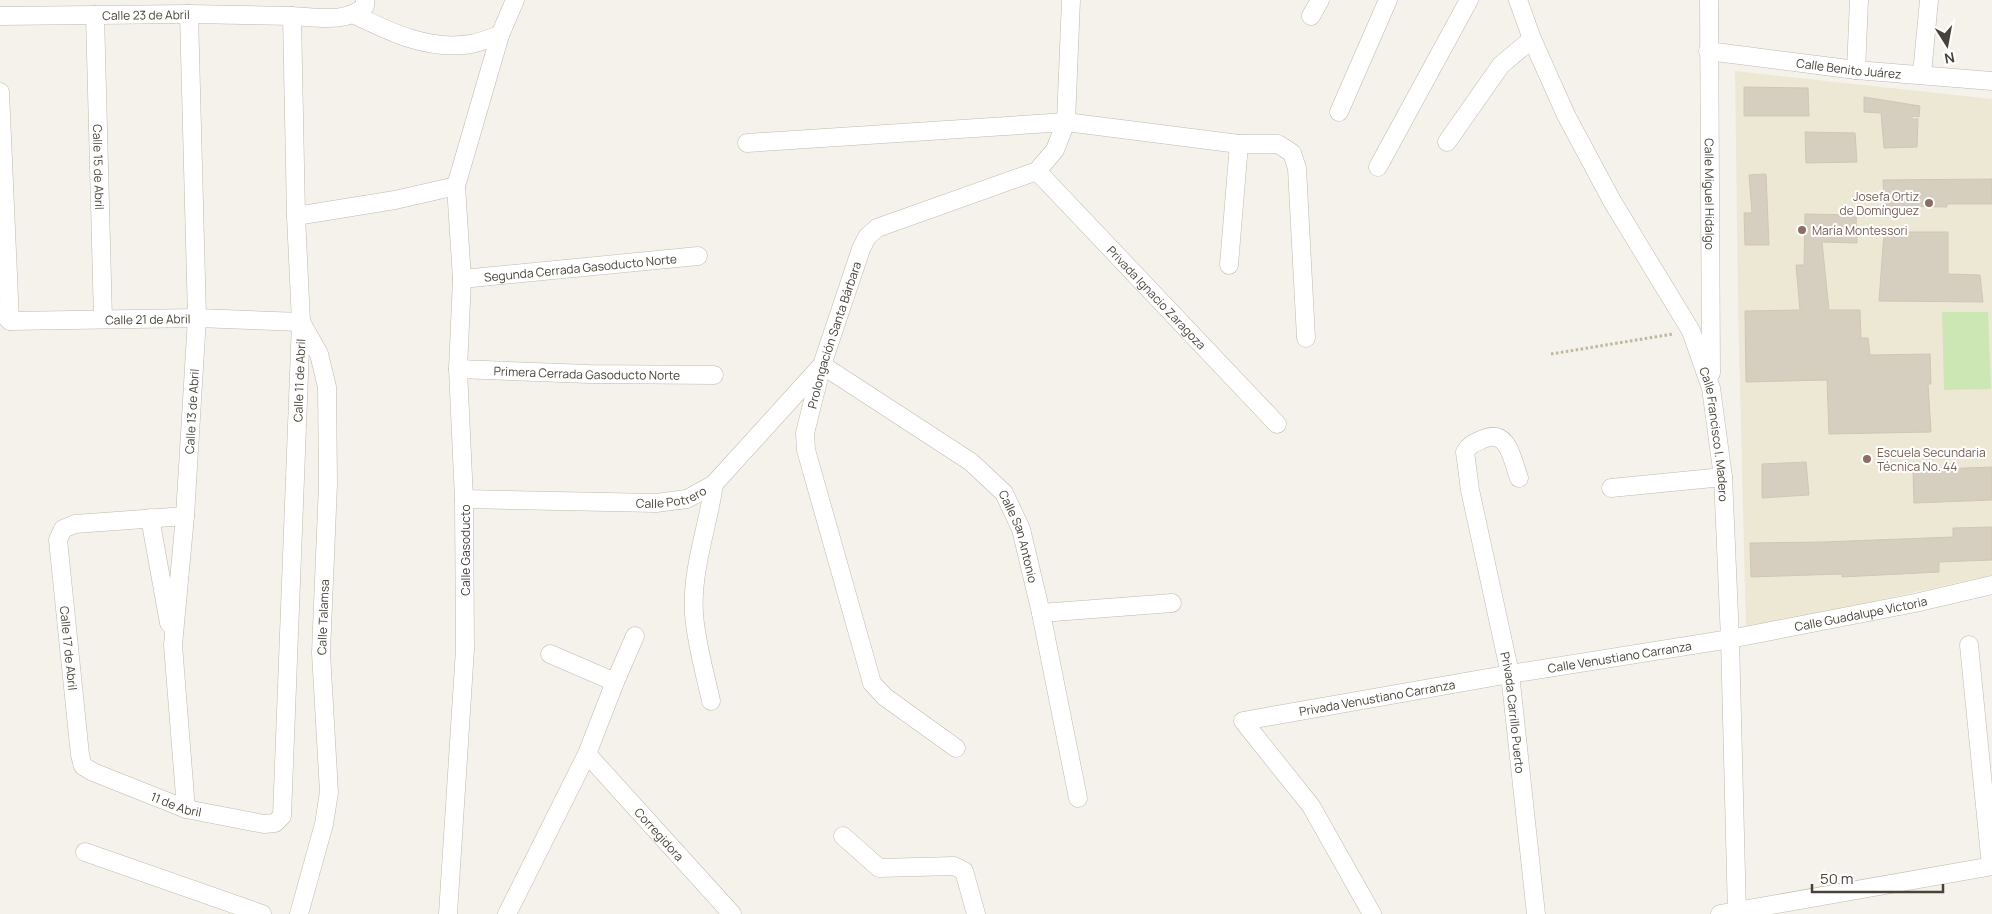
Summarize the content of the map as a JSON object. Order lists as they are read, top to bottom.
{
  "streets": {
    "street": [
      "Calle 23 de Abril",
      "Calle Benito Juárez",
      "Calle 15 de Abril",
      "Calle Miguel Hidalgo",
      "Segunda Cerrada Gasoducto Norte",
      "Privada Ignacio Zaragoza",
      "Calle 21 de Abril",
      "Prolongación Santa Bárbara",
      "Primera Cerrada Gasoducto Norte",
      "Calle 11 de Abril",
      "Calle 13 de Abril",
      "Calle Francisco I. Madero",
      "Calle Potrero",
      "Calle San Antonio",
      "Calle Gasoducto",
      "Calle Guadalupe Victoria",
      "Calle Talamsa",
      "Calle 17 de Abril",
      "Calle Venustiano Carranza",
      "Privada Venustiano Carranza",
      "Privada Carrillo Puerto",
      "11 de Abril",
      "Corregidora"
    ]
  },
  "crossings": [
    ["Calle 23 de Abril", "Calle 15 de Abril"],
    ["Calle 23 de Abril", "Calle 11 de Abril"],
    ["Calle 23 de Abril", "Calle 13 de Abril"],
    ["Calle Benito Juárez", "Calle Miguel Hidalgo"],
    ["Calle 15 de Abril", "Calle 21 de Abril"],
    ["Calle Miguel Hidalgo", "Calle Francisco I. Madero"],
    ["Segunda Cerrada Gasoducto Norte", "Calle Gasoducto"],
    ["Privada Ignacio Zaragoza", "Prolongación Santa Bárbara"],
    ["Calle 21 de Abril", "Calle 11 de Abril"],
    ["Calle 21 de Abril", "Calle 13 de Abril"],
    ["Calle 21 de Abril", "Calle Talamsa"],
    ["Prolongación Santa Bárbara", "Calle Potrero"],
    ["Prolongación Santa Bárbara", "Calle San Antonio"],
    ["Primera Cerrada Gasoducto Norte", "Calle Gasoducto"],
    ["Calle 11 de Abril", "Calle Talamsa"],
    ["Calle 11 de Abril", "11 de Abril"],
    ["Calle 13 de Abril", "11 de Abril"],
    ["Calle Francisco I. Madero", "Calle Guadalupe Victoria"],
    ["Calle Francisco I. Madero", "Calle Venustiano Carranza"],
    ["Calle Potrero", "Calle San Antonio"],
    ["Calle Potrero", "Calle Gasoducto"],
    ["Calle Guadalupe Victoria", "Calle Venustiano Carranza"],
    ["Calle 17 de Abril", "11 de Abril"],
    ["Calle Venustiano Carranza", "Privada Venustiano Carranza"],
    ["Calle Venustiano Carranza", "Privada Carrillo Puerto"],
    ["Privada Venustiano Carranza", "Privada Carrillo Puerto"]
  ],
  "places": ["Josefa Ortiz de Domínguez", "María Montessori", "Escuela Secundaria Técnica No. 44"],
  "scale_bar": "50 m",
  "north": "bottom"
}
